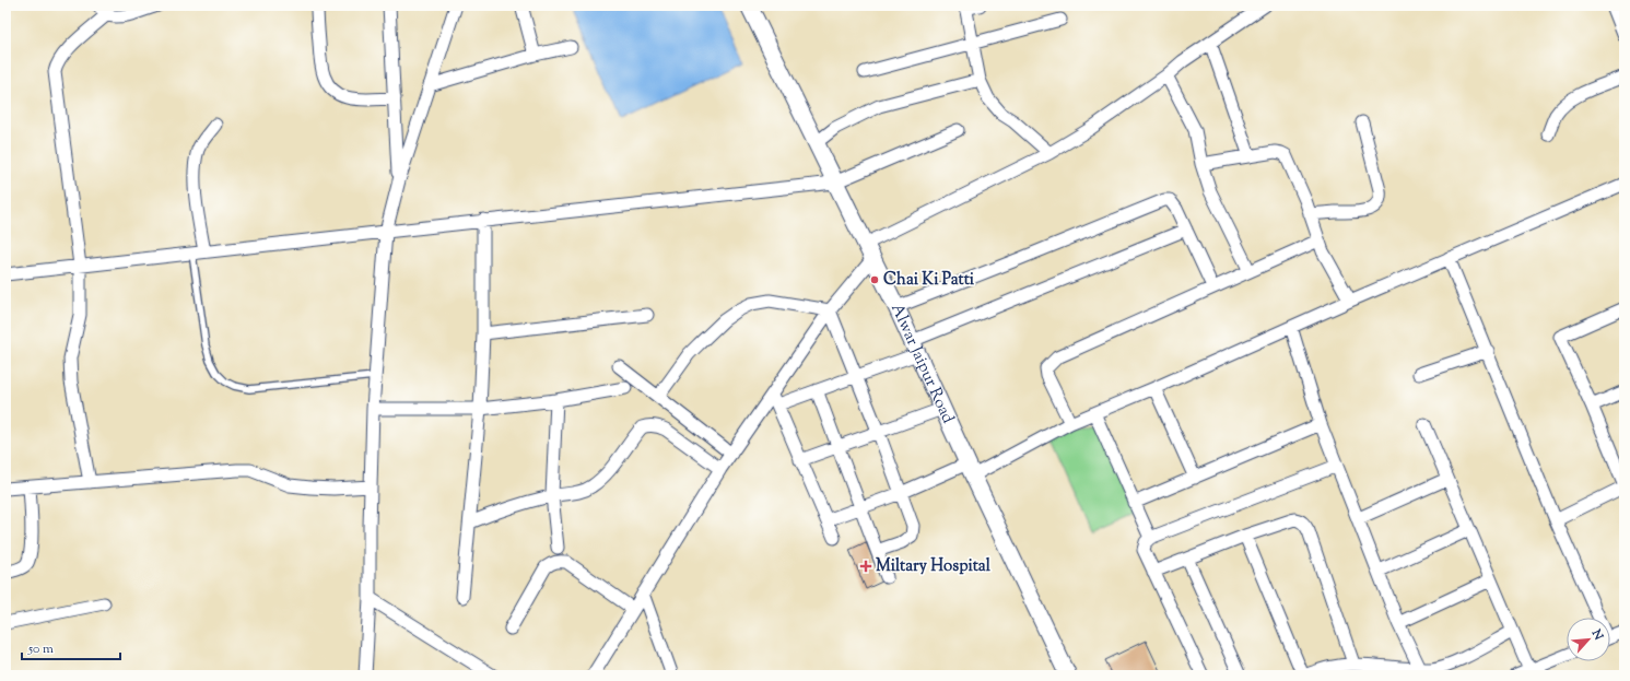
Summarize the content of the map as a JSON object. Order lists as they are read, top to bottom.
{
  "streets": {
    "main road": ["Alwar Jaipur Road"]
  },
  "places": {
    "other": ["Chai Ki Patti"],
    "health": ["Miltary Hospital"]
  },
  "scale_bar": "50 m",
  "north": "top right"
}
